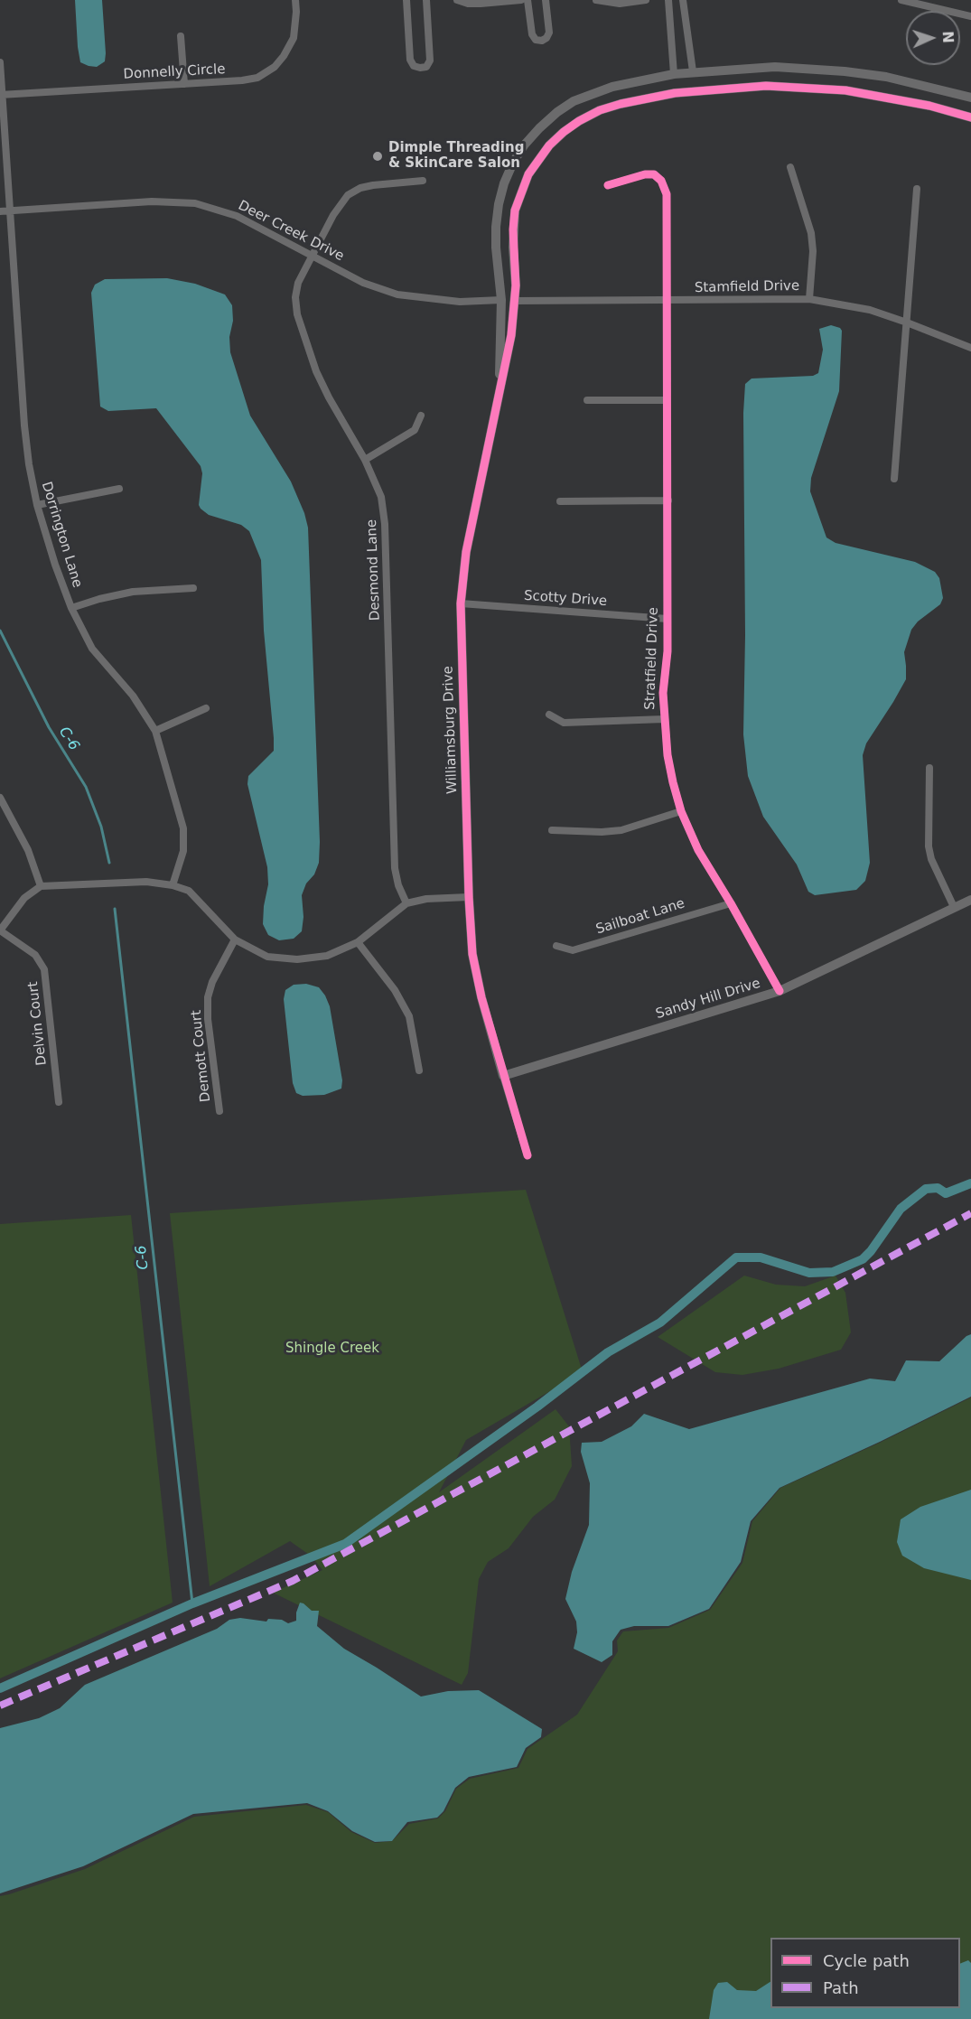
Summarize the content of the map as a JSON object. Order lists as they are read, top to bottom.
{
  "streets": {
    "street": [
      "Donnelly Circle",
      "Deer Creek Drive",
      "Stamfield Drive",
      "Dorrington Lane",
      "Desmond Lane",
      "Scotty Drive",
      "Stratfield Drive",
      "Williamsburg Drive",
      "Sailboat Lane",
      "Sandy Hill Drive",
      "Delvin Court",
      "Demott Court"
    ]
  },
  "crossings": [
    ["Donnelly Circle", "Dorrington Lane"],
    ["Deer Creek Drive", "Dorrington Lane"],
    ["Deer Creek Drive", "Desmond Lane"],
    ["Deer Creek Drive", "Williamsburg Drive"],
    ["Stamfield Drive", "Stratfield Drive"],
    ["Stamfield Drive", "Williamsburg Drive"],
    ["Scotty Drive", "Stratfield Drive"],
    ["Scotty Drive", "Williamsburg Drive"],
    ["Stratfield Drive", "Sailboat Lane"],
    ["Stratfield Drive", "Sandy Hill Drive"],
    ["Williamsburg Drive", "Sandy Hill Drive"]
  ],
  "water": ["C-6"],
  "parks": ["Shingle Creek"],
  "places": ["Dimple Threading & SkinCare Salon"],
  "legend": ["Cycle path", "Path"],
  "north": "right"
}
